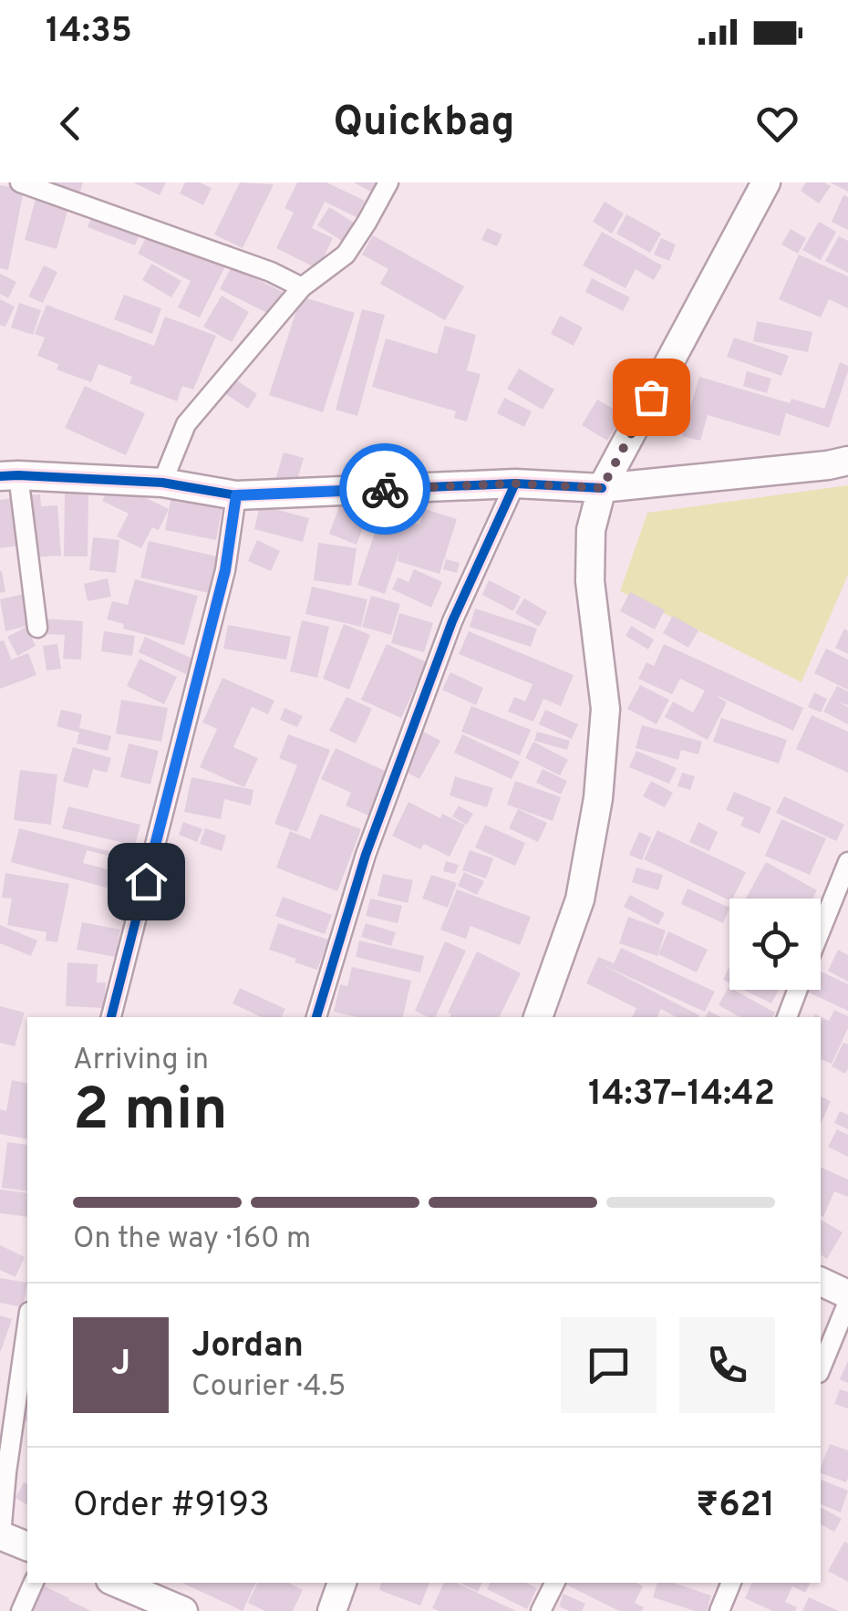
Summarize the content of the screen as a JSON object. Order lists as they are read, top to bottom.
{
  "page": {
    "status": "14:35",
    "header": "Quickbag",
    "heading": ["2 min", "Arriving in", "14:37–14:42"],
    "panel": [
      "Jordan",
      "Courier · 4.5",
      "Order #9193",
      "₹621"
    ],
    "bar": "On the way · 160 m",
    "round": "J"
  }
}
